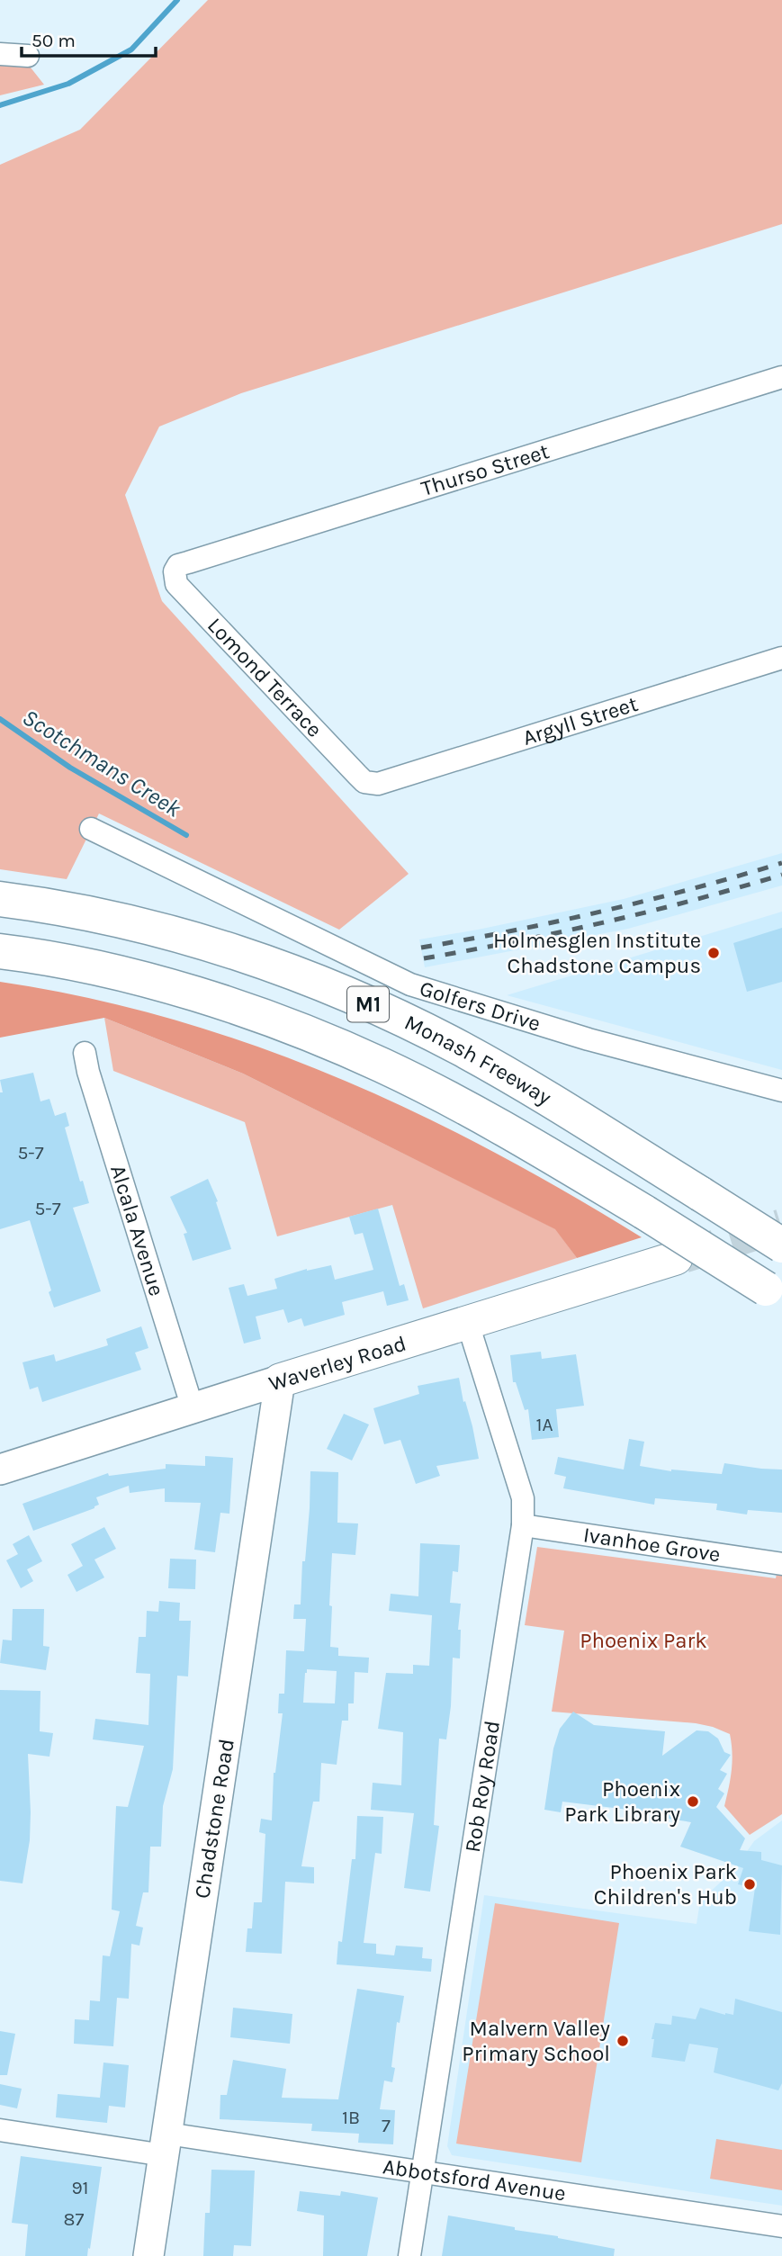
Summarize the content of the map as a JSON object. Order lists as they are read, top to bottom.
{
  "streets": {
    "highway": ["M1", "Monash Freeway"],
    "main road": ["Waverley Road"],
    "street": [
      "Thurso Street",
      "Lomond Terrace",
      "Argyll Street",
      "Golfers Drive",
      "Alcala Avenue",
      "Ivanhoe Grove",
      "Rob Roy Road",
      "Chadstone Road",
      "Abbotsford Avenue"
    ]
  },
  "crossings": [
    ["Thurso Street", "Lomond Terrace"],
    ["Lomond Terrace", "Argyll Street"],
    ["Alcala Avenue", "Waverley Road"],
    ["Waverley Road", "Rob Roy Road"],
    ["Waverley Road", "Chadstone Road"],
    ["Ivanhoe Grove", "Rob Roy Road"],
    ["Rob Roy Road", "Abbotsford Avenue"],
    ["Chadstone Road", "Abbotsford Avenue"]
  ],
  "water": ["Scotchmans Creek"],
  "parks": ["Phoenix Park"],
  "places": [
    "Holmesglen Institute Chadstone Campus",
    "Phoenix Park Library",
    "Phoenix Park Children's Hub",
    "Malvern Valley Primary School"
  ],
  "house_numbers": [
    "5-7",
    "5-7",
    "1A",
    "1B",
    "7",
    "91",
    "87"
  ],
  "scale_bar": "50 m"
}
